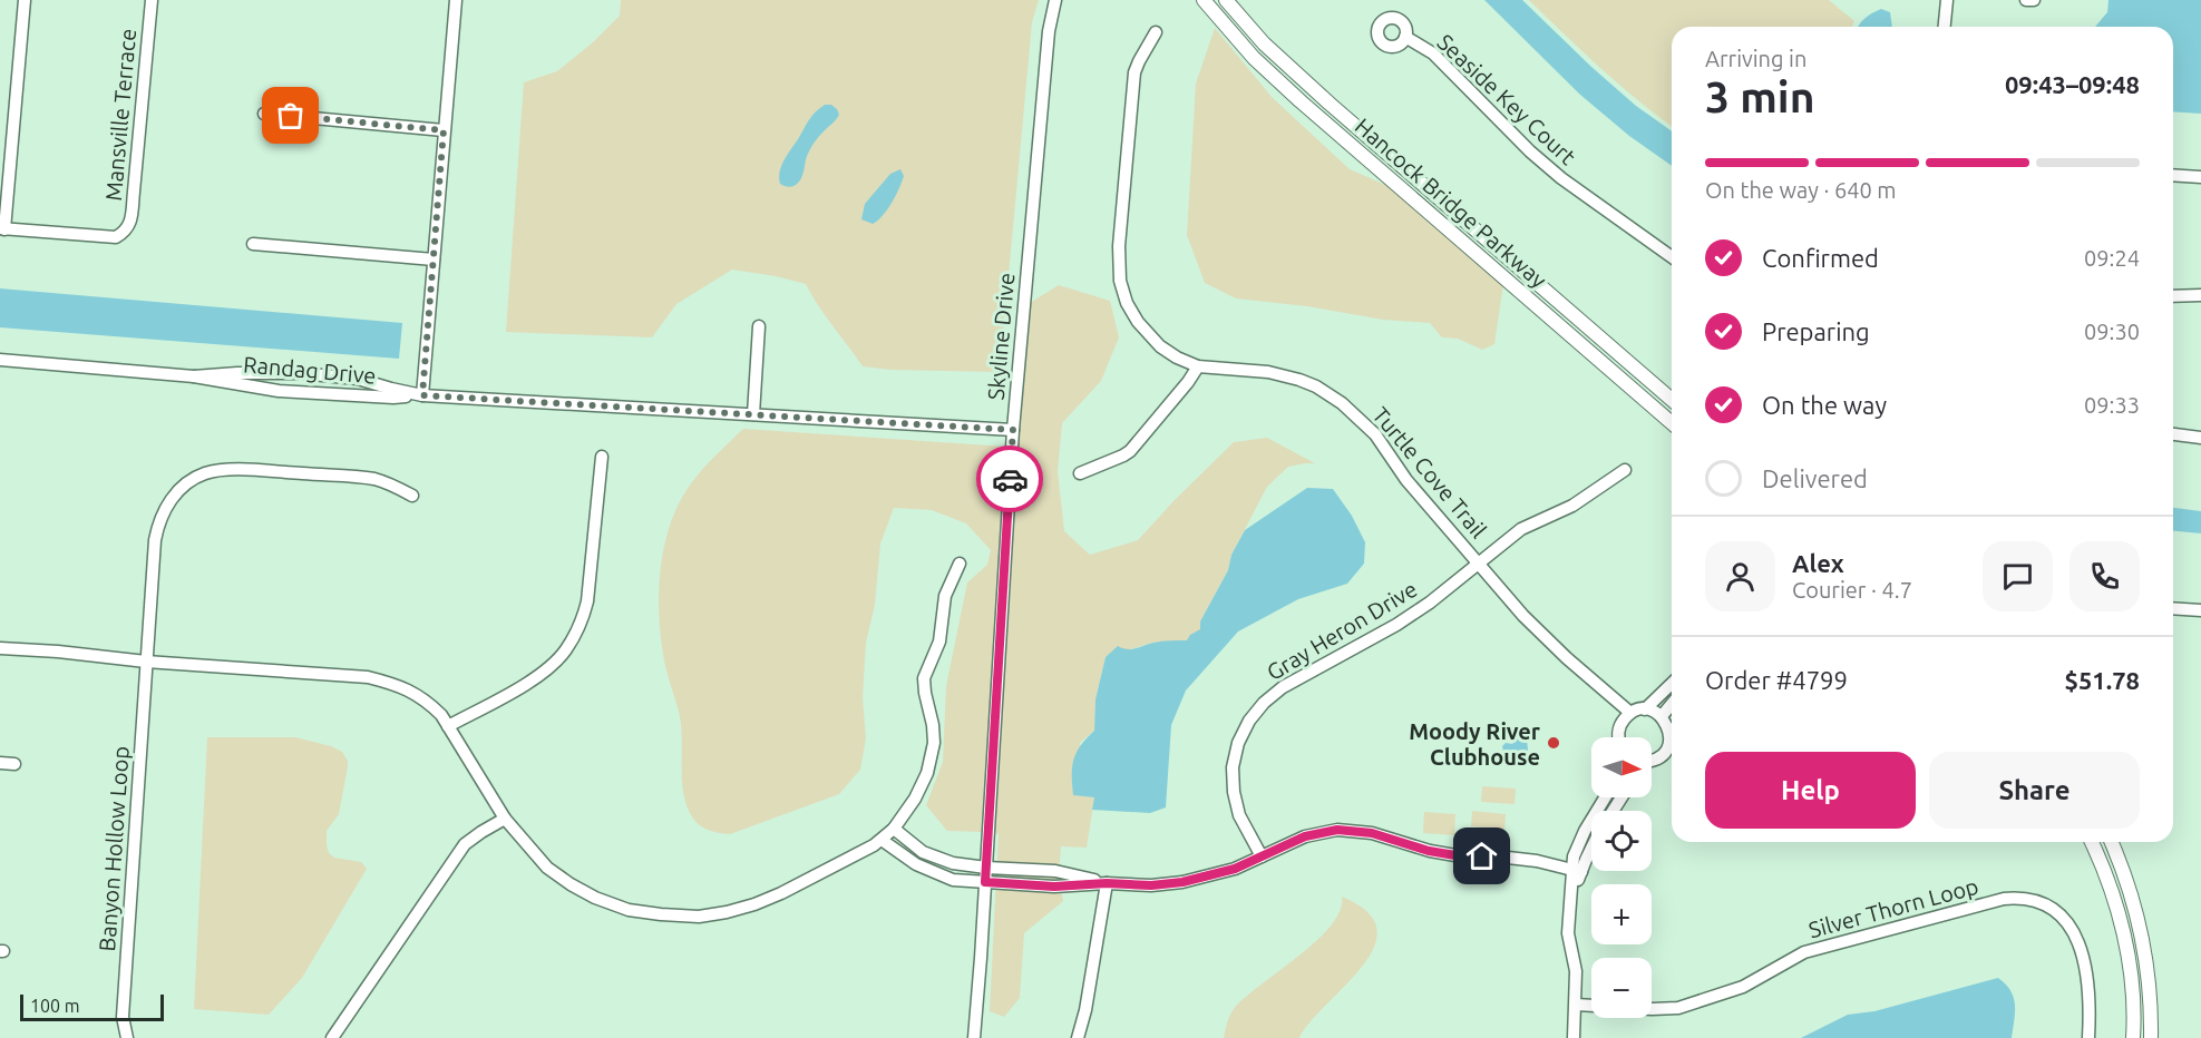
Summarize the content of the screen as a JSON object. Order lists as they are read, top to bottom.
{
  "streets": {
    "main road": ["Hancock Bridge Parkway"],
    "street": [
      "Seaside Key Court",
      "Mansville Terrace",
      "Skyline Drive",
      "Randag Drive",
      "Turtle Cove Trail",
      "Gray Heron Drive",
      "Banyon Hollow Loop",
      "Silver Thorn Loop"
    ]
  },
  "crossings": [
    ["Skyline Drive", "Randag Drive"],
    ["Turtle Cove Trail", "Gray Heron Drive"]
  ],
  "places": ["Moody River Clubhouse"],
  "scale_bar": "100 m",
  "north": "right",
  "page": {
    "heading": ["3 min", "Arriving in", "09:43–09:48"],
    "panel": [
      "Alex",
      "Courier · 4.7",
      "Order #4799",
      "$51.78"
    ],
    "bar": "On the way · 640 m",
    "list": [
      ["Confirmed", "09:24"],
      ["Preparing", "09:30"],
      ["On the way", "09:33"],
      "Delivered"
    ],
    "map_buttons": ["+", "−"],
    "buttons": ["Help", "Share"],
    "scale": "100 m"
  }
}
